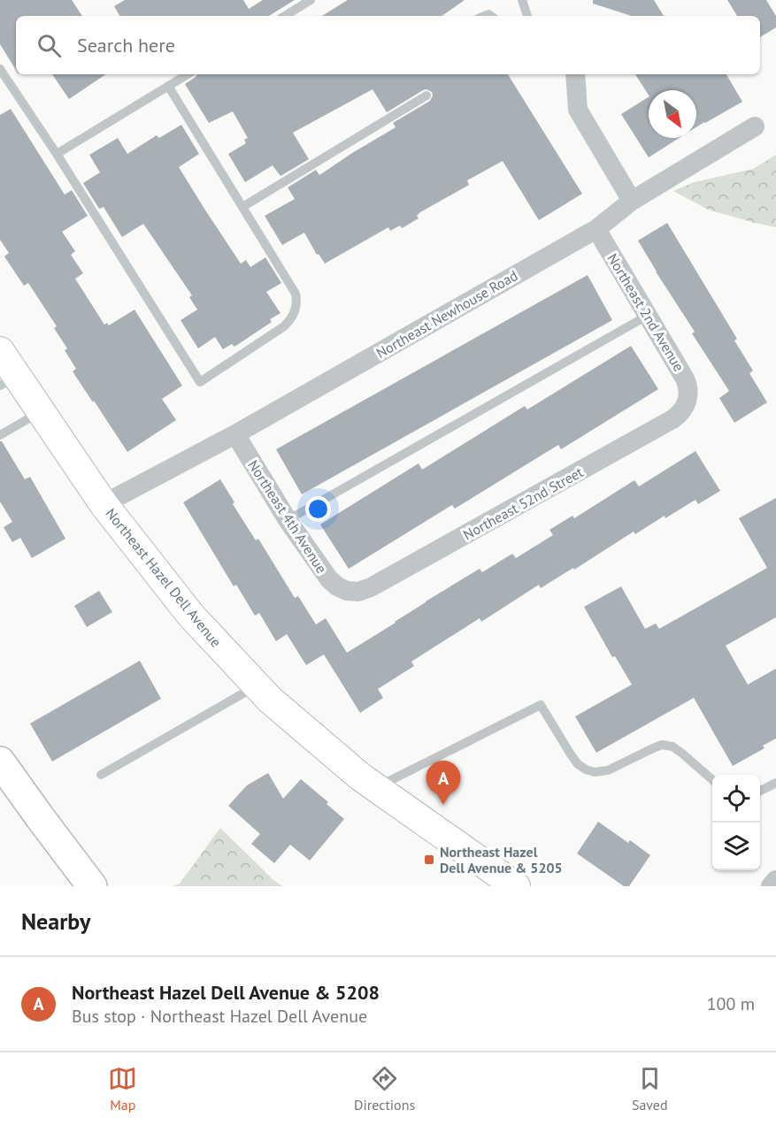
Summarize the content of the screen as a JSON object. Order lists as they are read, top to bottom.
{
  "streets": {
    "street": [
      "Northeast 2nd Avenue",
      "Northeast Newhouse Road",
      "Northeast 52nd Street",
      "Northeast 4th Avenue",
      "Northeast Hazel Dell Avenue"
    ]
  },
  "crossings": [
    ["Northeast 2nd Avenue", "Northeast Newhouse Road"],
    ["Northeast 2nd Avenue", "Northeast 52nd Street"],
    ["Northeast Newhouse Road", "Northeast 4th Avenue"],
    ["Northeast Newhouse Road", "Northeast Hazel Dell Avenue"],
    ["Northeast 52nd Street", "Northeast 4th Avenue"]
  ],
  "places": {
    "transit": ["Northeast Hazel Dell Avenue & 5205"]
  },
  "north": "bottom right",
  "page": {
    "search": "Search here",
    "pins": "A",
    "heading": "Nearby",
    "list": [
      {
        "mark": "A",
        "name": "Northeast Hazel Dell Avenue & 5208",
        "note": "Bus stop · Northeast Hazel Dell Avenue",
        "value": "100 m"
      }
    ],
    "nav": ["Map", "Directions", "Saved"]
  }
}
